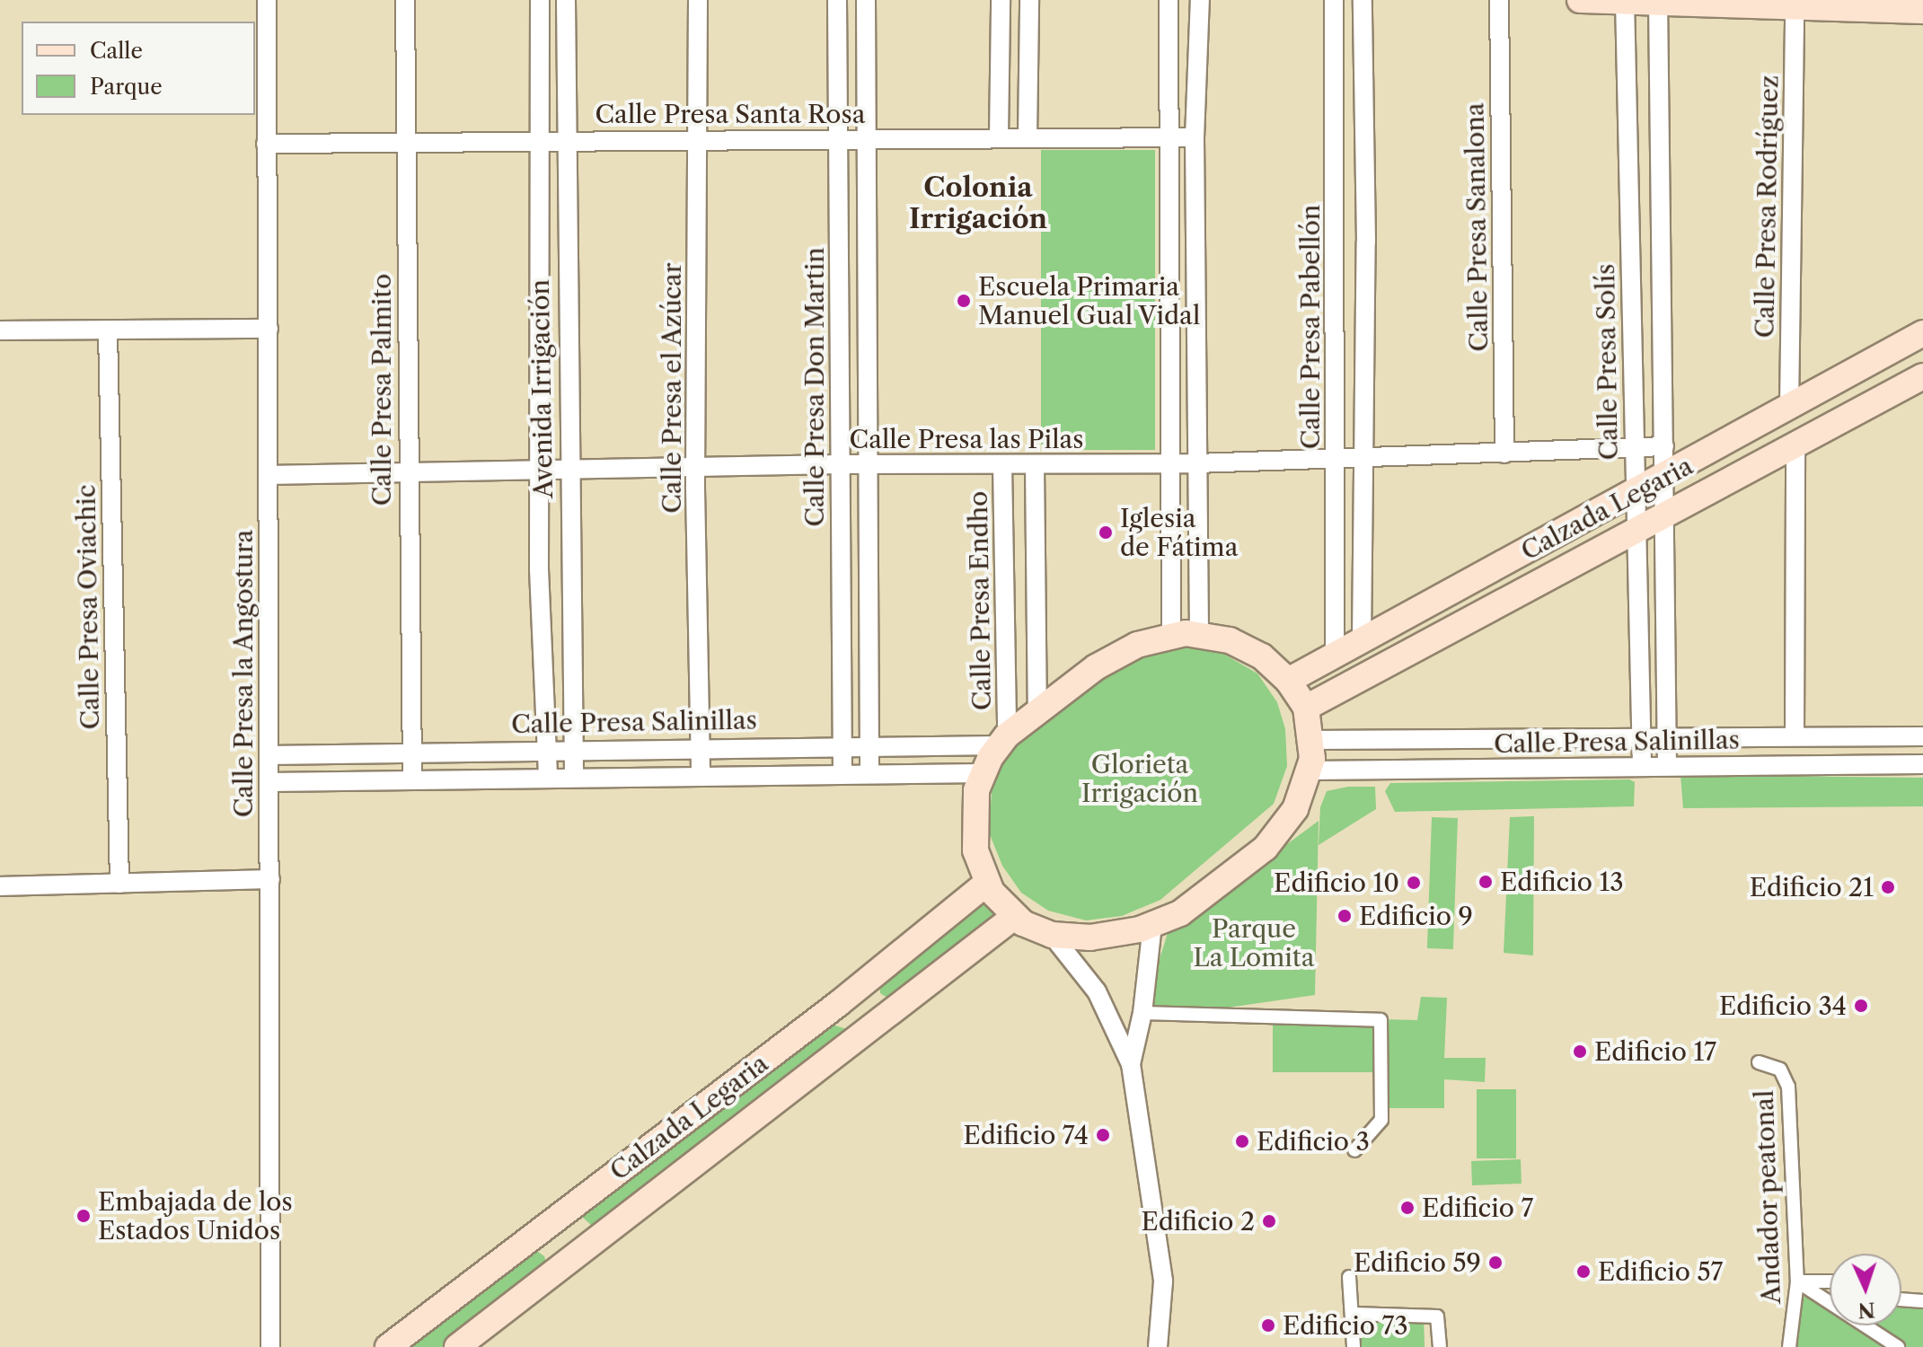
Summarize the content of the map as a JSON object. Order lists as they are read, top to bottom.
{
  "streets": {
    "main road": ["Calzada Legaria"],
    "street": [
      "Calle Presa Santa Rosa",
      "Calle Presa Rodríguez",
      "Calle Presa Sanalona",
      "Calle Presa Pabellón",
      "Calle Presa Solís",
      "Calle Presa Don Martin",
      "Calle Presa el Azúcar",
      "Avenida Irrigación",
      "Calle Presa Palmito",
      "Calle Presa las Pilas",
      "Calle Presa Endho",
      "Calle Presa Oviachic",
      "Calle Presa la Angostura",
      "Calle Presa Salinillas",
      "Andador peatonal"
    ]
  },
  "crossings": [
    ["Calle Presa Santa Rosa", "Calle Presa Don Martin"],
    ["Calle Presa Santa Rosa", "Calle Presa el Azúcar"],
    ["Calle Presa Santa Rosa", "Avenida Irrigación"],
    ["Calle Presa Santa Rosa", "Calle Presa Palmito"],
    ["Calle Presa Santa Rosa", "Calle Presa la Angostura"],
    ["Calle Presa Rodríguez", "Calzada Legaria"],
    ["Calle Presa Sanalona", "Calle Presa las Pilas"],
    ["Calle Presa Pabellón", "Calle Presa las Pilas"],
    ["Calle Presa Pabellón", "Calzada Legaria"],
    ["Calle Presa Solís", "Calle Presa las Pilas"],
    ["Calle Presa Solís", "Calzada Legaria"],
    ["Calle Presa Solís", "Calle Presa Salinillas"],
    ["Calle Presa Don Martin", "Calle Presa las Pilas"],
    ["Calle Presa Don Martin", "Calle Presa Salinillas"],
    ["Calle Presa el Azúcar", "Calle Presa las Pilas"],
    ["Calle Presa el Azúcar", "Calle Presa Salinillas"],
    ["Avenida Irrigación", "Calle Presa las Pilas"],
    ["Avenida Irrigación", "Calle Presa Salinillas"],
    ["Calle Presa Palmito", "Calle Presa las Pilas"],
    ["Calle Presa Palmito", "Calle Presa Salinillas"],
    ["Calle Presa las Pilas", "Calle Presa Endho"],
    ["Calle Presa las Pilas", "Calle Presa la Angostura"],
    ["Calle Presa Endho", "Calle Presa Salinillas"],
    ["Calle Presa la Angostura", "Calle Presa Salinillas"]
  ],
  "districts": ["Colonia Irrigación"],
  "parks": ["Glorieta Irrigación", "Parque La Lomita"],
  "places": [
    "Escuela Primaria Manuel Gual Vidal",
    "Iglesia de Fátima",
    "Edificio 13",
    "Edificio 10",
    "Edificio 21",
    "Edificio 9",
    "Edificio 34",
    "Edificio 17",
    "Edificio 74",
    "Edificio 3",
    "Edificio 7",
    "Embajada de los Estados Unidos",
    "Edificio 2",
    "Edificio 59",
    "Edificio 57",
    "Edificio 73"
  ],
  "legend": ["Calle", "Parque"],
  "north": "bottom"
}
